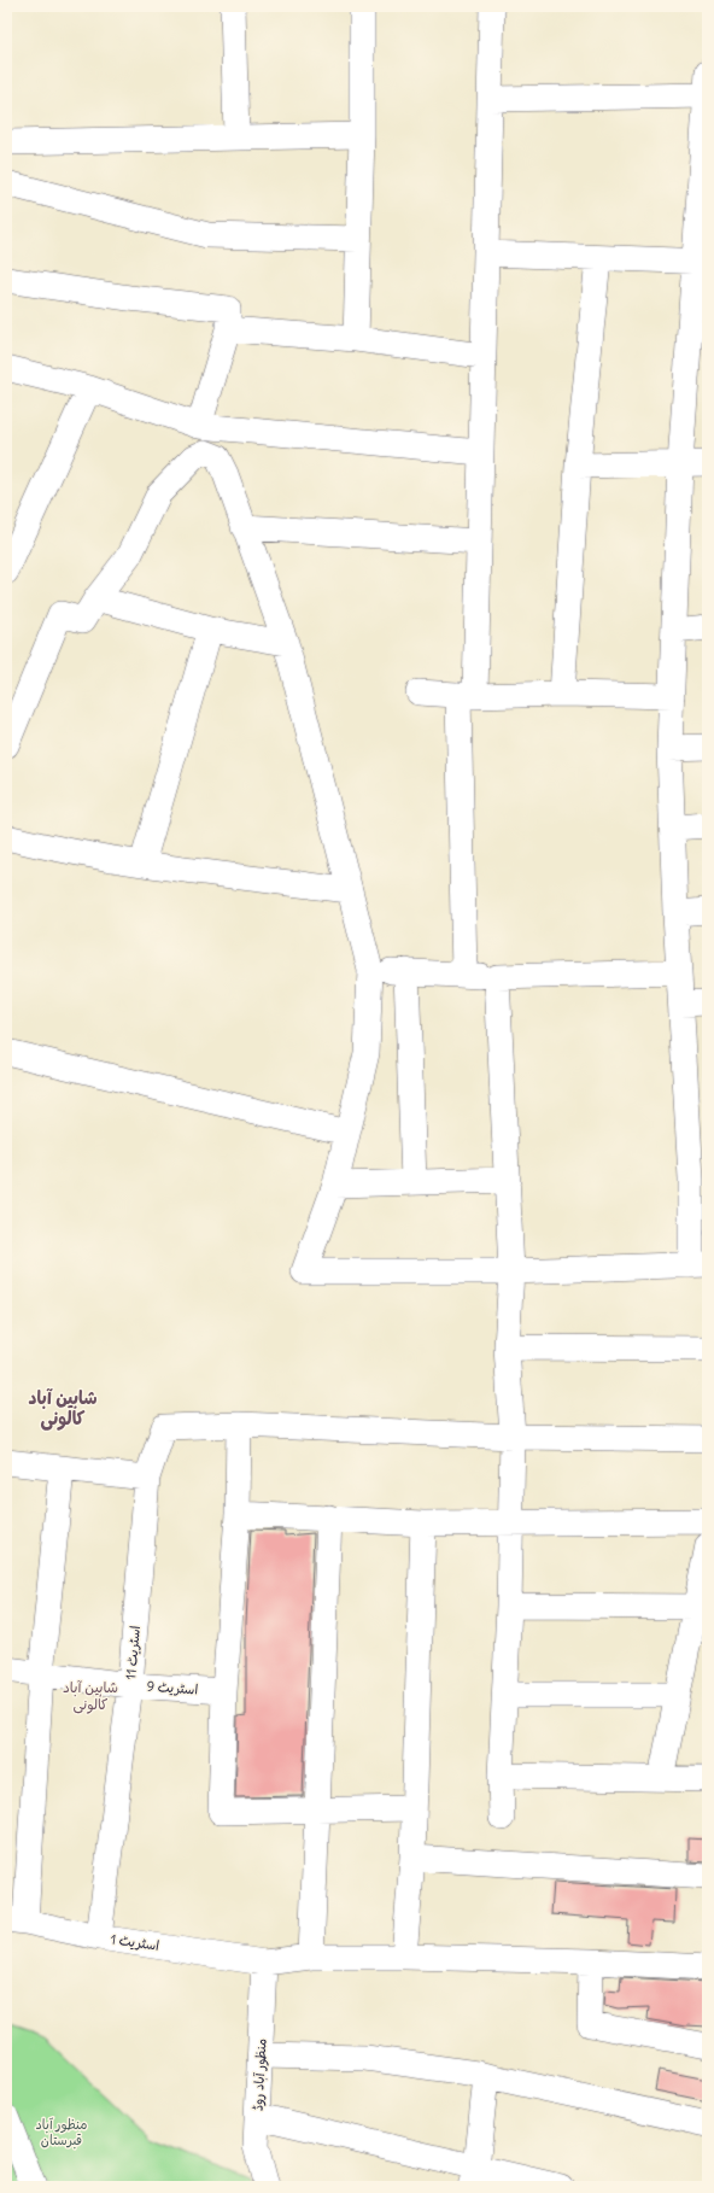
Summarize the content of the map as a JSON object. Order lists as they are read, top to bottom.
{
  "streets": {
    "street": [
      "اسٹریٹ 11",
      "اسٹریٹ 9",
      "اسٹریٹ 1",
      "منظور آباد روڈ"
    ]
  },
  "crossings": [
    ["اسٹریٹ 11", "اسٹریٹ 9"],
    ["اسٹریٹ 11", "اسٹریٹ 1"],
    ["اسٹریٹ 1", "منظور آباد روڈ"]
  ],
  "districts": ["شاہین آباد کالونی", "شاہین آباد کالونی"],
  "parks": ["منظور آباد قبرستان"]
}
